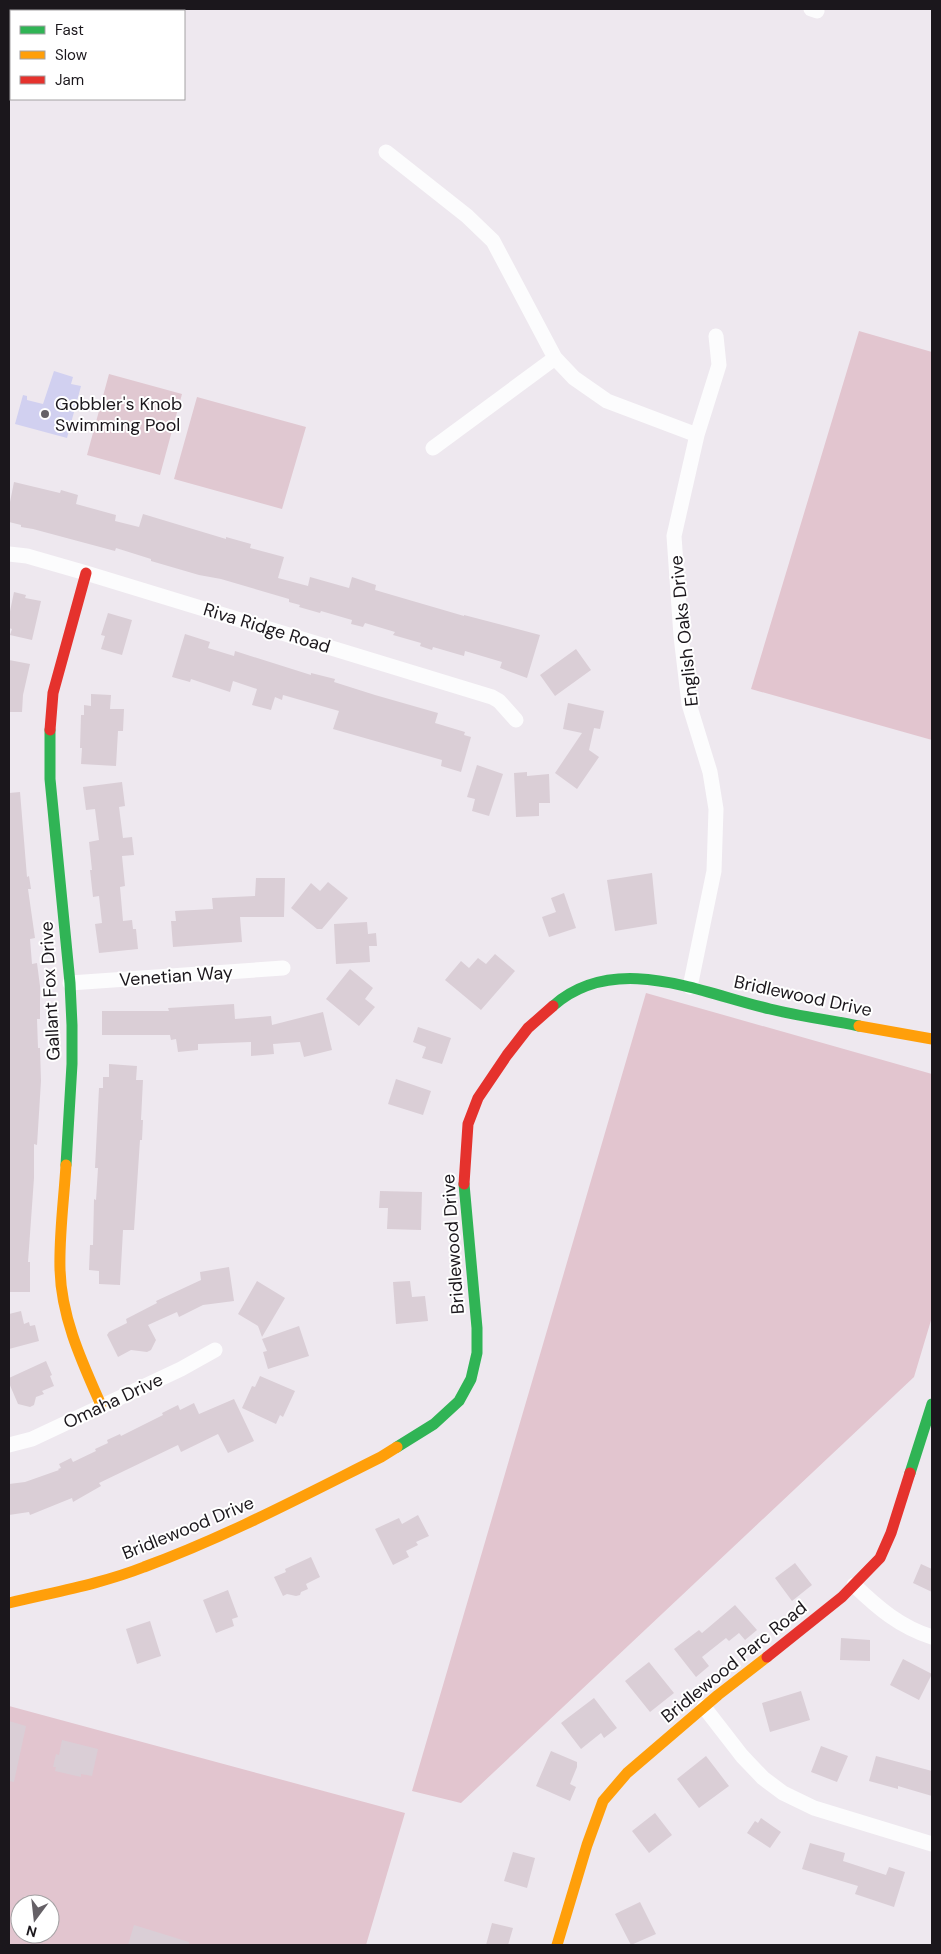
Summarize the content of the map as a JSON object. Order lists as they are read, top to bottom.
{
  "streets": {
    "street": [
      "Riva Ridge Road",
      "English Oaks Drive",
      "Venetian Way",
      "Gallant Fox Drive",
      "Bridlewood Drive",
      "Omaha Drive",
      "Bridlewood Parc Road"
    ]
  },
  "crossings": [
    ["Riva Ridge Road", "Gallant Fox Drive"],
    ["English Oaks Drive", "Bridlewood Drive"],
    ["Venetian Way", "Gallant Fox Drive"],
    ["Gallant Fox Drive", "Omaha Drive"]
  ],
  "places": ["Gobbler's Knob Swimming Pool"],
  "legend": ["Fast", "Slow", "Jam"],
  "north": "bottom"
}
